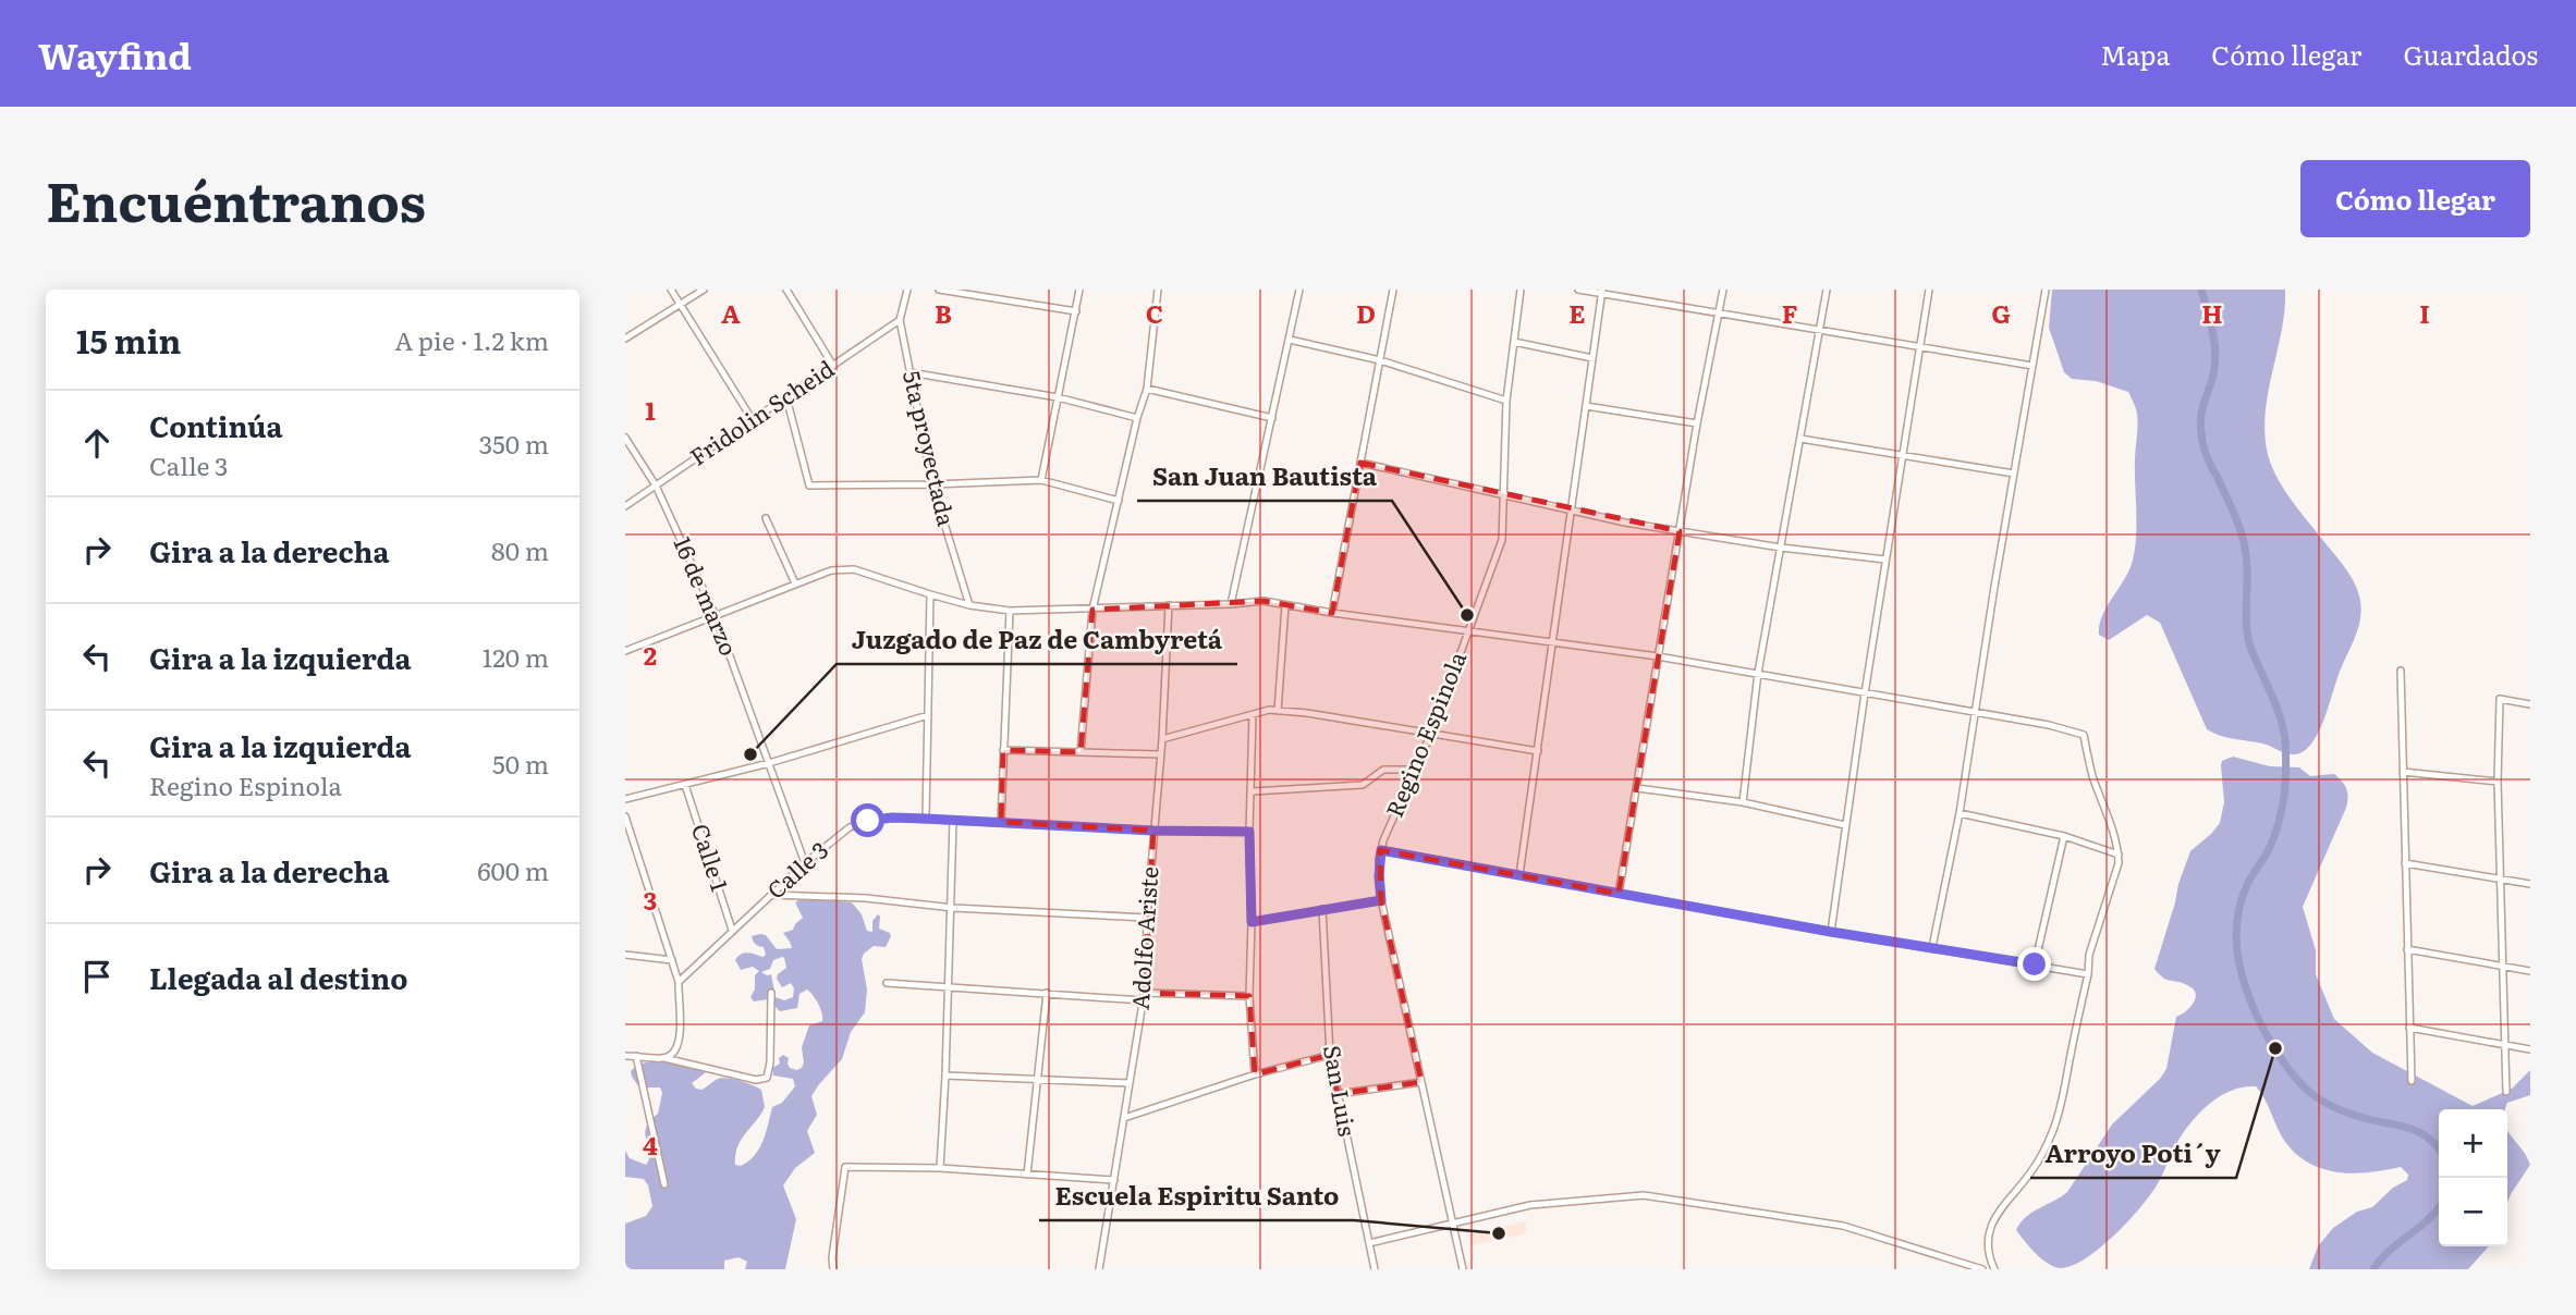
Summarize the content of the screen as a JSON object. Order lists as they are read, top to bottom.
{
  "streets": {
    "street": [
      "Fridolin Scheid",
      "5ta proyectada",
      "16 de marzo",
      "Regino Espinola",
      "Calle 1",
      "Calle 3",
      "Adolfo Ariste",
      "San Luis"
    ]
  },
  "crossings": [
    ["Fridolin Scheid", "5ta proyectada"],
    ["Fridolin Scheid", "16 de marzo"],
    ["16 de marzo", "Calle 3"],
    ["Calle 1", "Calle 3"],
    ["Calle 3", "Adolfo Ariste"]
  ],
  "places": [
    "San Juan Bautista",
    "Juzgado de Paz de Cambyretá",
    "Arroyo Poti´y",
    "Escuela Espiritu Santo"
  ],
  "page": {
    "header": "Wayfind",
    "nav": ["Mapa", "Cómo llegar", "Guardados"],
    "title": "Encuéntranos",
    "buttons": "Cómo llegar",
    "heading": ["15 min", "A pie · 1.2 km"],
    "list": [
      ["Continúa", "Calle 3", "350 m"],
      ["Gira a la derecha", "80 m"],
      ["Gira a la izquierda", "120 m"],
      ["Gira a la izquierda", "Regino Espinola", "50 m"],
      ["Gira a la derecha", "600 m"],
      "Llegada al destino"
    ],
    "map_buttons": ["+", "−"]
  },
  "grid": {
    "columns": [
      "A",
      "B",
      "C",
      "D",
      "E",
      "F",
      "G",
      "H",
      "I"
    ],
    "rows": [
      "1",
      "2",
      "3",
      "4"
    ]
  }
}
